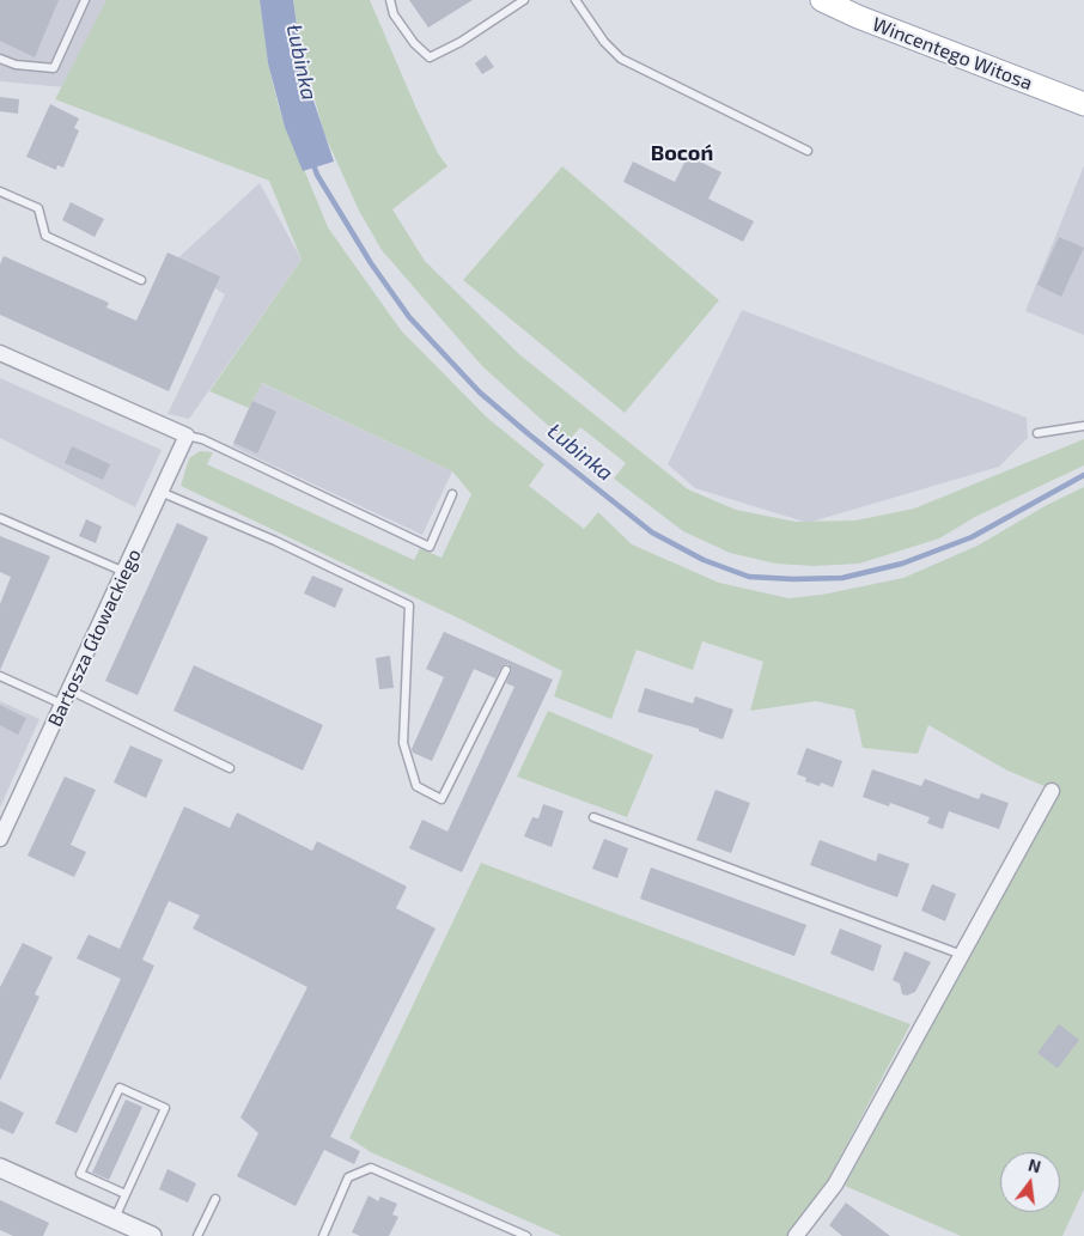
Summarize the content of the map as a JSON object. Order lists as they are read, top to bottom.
{
  "streets": {
    "main road": ["Wincentego Witosa"],
    "street": ["Bartosza Głowackiego"]
  },
  "districts": ["Bocoń"],
  "water": ["Łubinka"],
  "north": "top"
}
